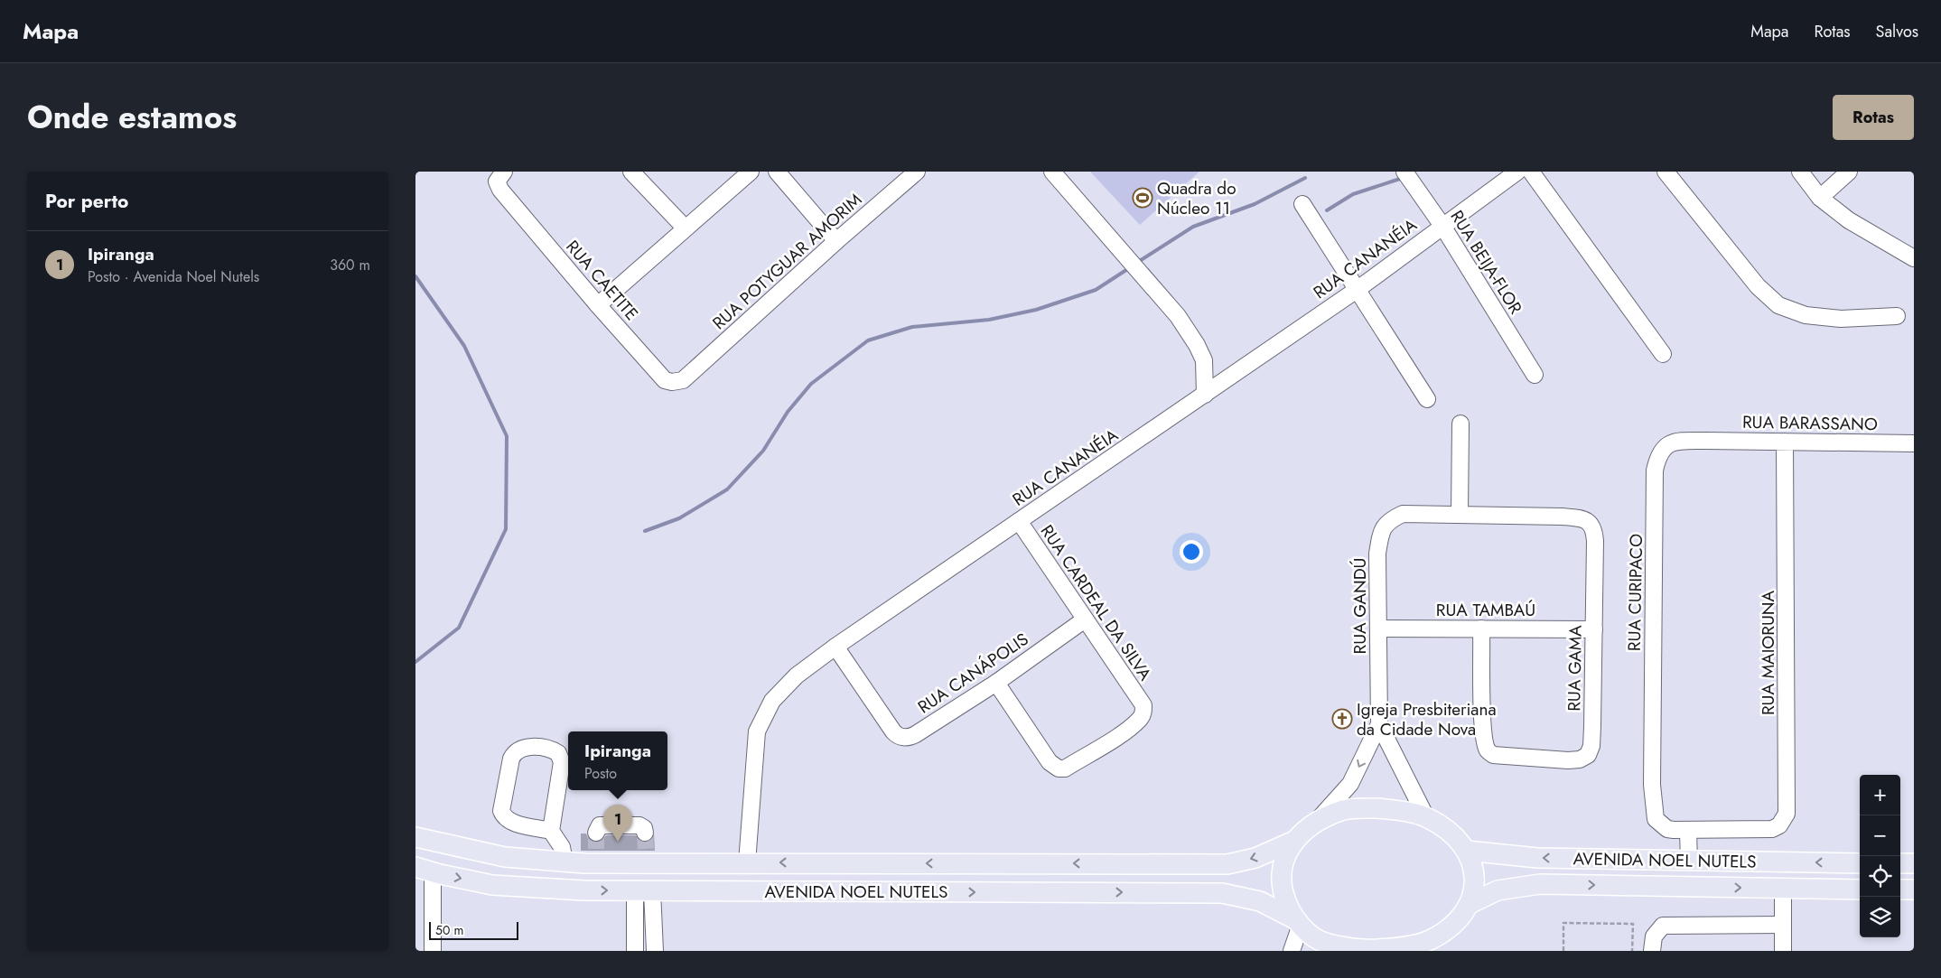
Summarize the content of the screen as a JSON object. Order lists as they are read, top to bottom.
{
  "streets": {
    "main road": ["AVENIDA NOEL NUTELS"],
    "street": [
      "RUA CANANÉIA",
      "RUA POTYGUAR AMORIM",
      "RUA BEIJA-FLOR",
      "RUA CAETITE",
      "RUA BARASSANO",
      "RUA CURIPACO",
      "RUA CARDEAL DA SILVA",
      "RUA GANDÚ",
      "RUA TAMBAÚ",
      "RUA MAIORUNA",
      "RUA GAMA",
      "RUA CANÁPOLIS"
    ]
  },
  "crossings": [
    ["RUA CANANÉIA", "RUA BEIJA-FLOR"],
    ["RUA CANANÉIA", "RUA CARDEAL DA SILVA"],
    ["RUA CANANÉIA", "RUA CANÁPOLIS"],
    ["RUA CANANÉIA", "AVENIDA NOEL NUTELS"],
    ["RUA POTYGUAR AMORIM", "RUA CAETITE"],
    ["RUA BARASSANO", "RUA CURIPACO"],
    ["RUA BARASSANO", "RUA MAIORUNA"],
    ["RUA CURIPACO", "RUA MAIORUNA"],
    ["RUA CARDEAL DA SILVA", "RUA CANÁPOLIS"],
    ["RUA GANDÚ", "RUA TAMBAÚ"],
    ["RUA GANDÚ", "RUA GAMA"],
    ["RUA TAMBAÚ", "RUA GAMA"]
  ],
  "places": {
    "sports": ["Quadra do Núcleo 11"],
    "church": ["Igreja Presbiteriana da Cidade Nova"]
  },
  "scale_bar": "50 m",
  "page": {
    "header": "Mapa",
    "nav": ["Mapa", "Rotas", "Salvos"],
    "title": "Onde estamos",
    "buttons": "Rotas",
    "heading": "Por perto",
    "list": [
      {
        "mark": "1",
        "name": "Ipiranga",
        "note": "Posto · Avenida Noel Nutels",
        "value": "360 m"
      }
    ],
    "popup": ["Ipiranga", "Posto"],
    "map_buttons": ["+", "−"],
    "pins": "1",
    "scale": "50 m"
  }
}
